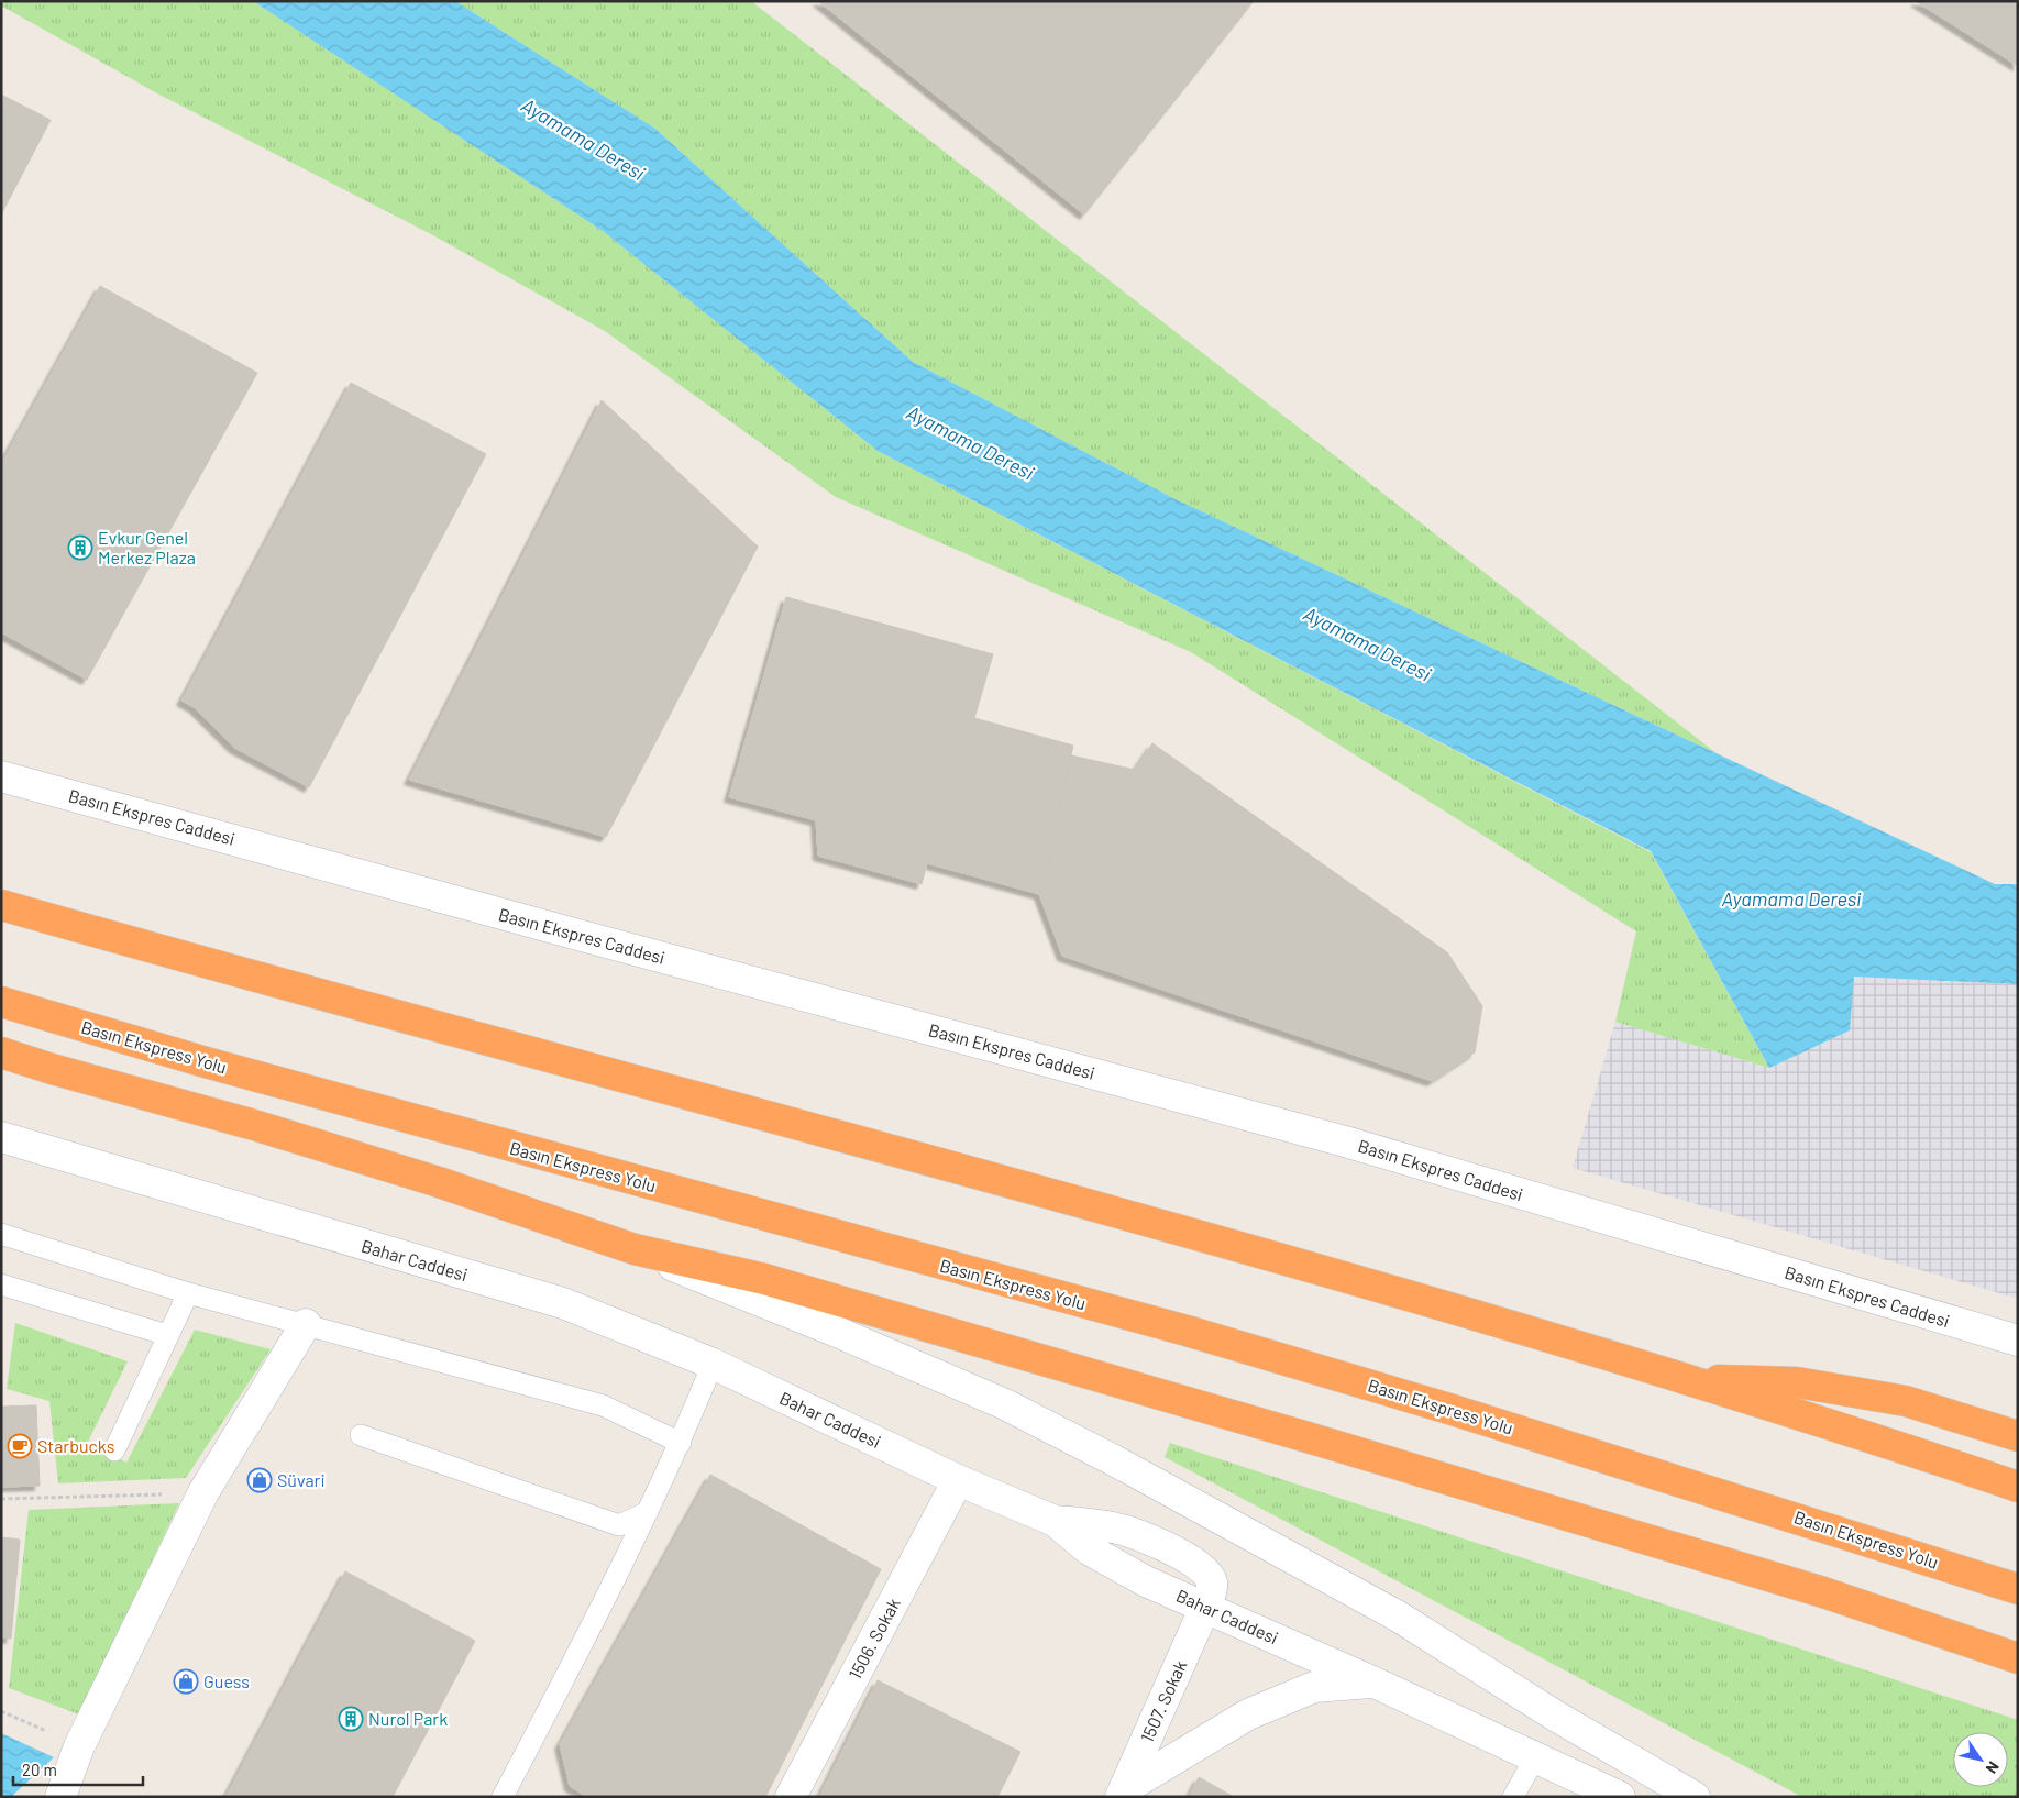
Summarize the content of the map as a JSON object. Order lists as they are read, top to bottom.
{
  "streets": {
    "highway": ["Basın Ekspress Yolu"],
    "main road": [
      "Basın Ekspres Caddesi",
      "Bahar Caddesi",
      "1506. Sokak",
      "1507. Sokak"
    ]
  },
  "crossings": [
    ["Bahar Caddesi", "1506. Sokak"],
    ["Bahar Caddesi", "1507. Sokak"]
  ],
  "water": ["Ayamama Deresi"],
  "places": {
    "building": ["Evkur Genel Merkez Plaza", "Nurol Park"],
    "cafe": ["Starbucks"],
    "shop": ["Süvari", "Guess"]
  },
  "scale_bar": "20 m",
  "north": "bottom right"
}
